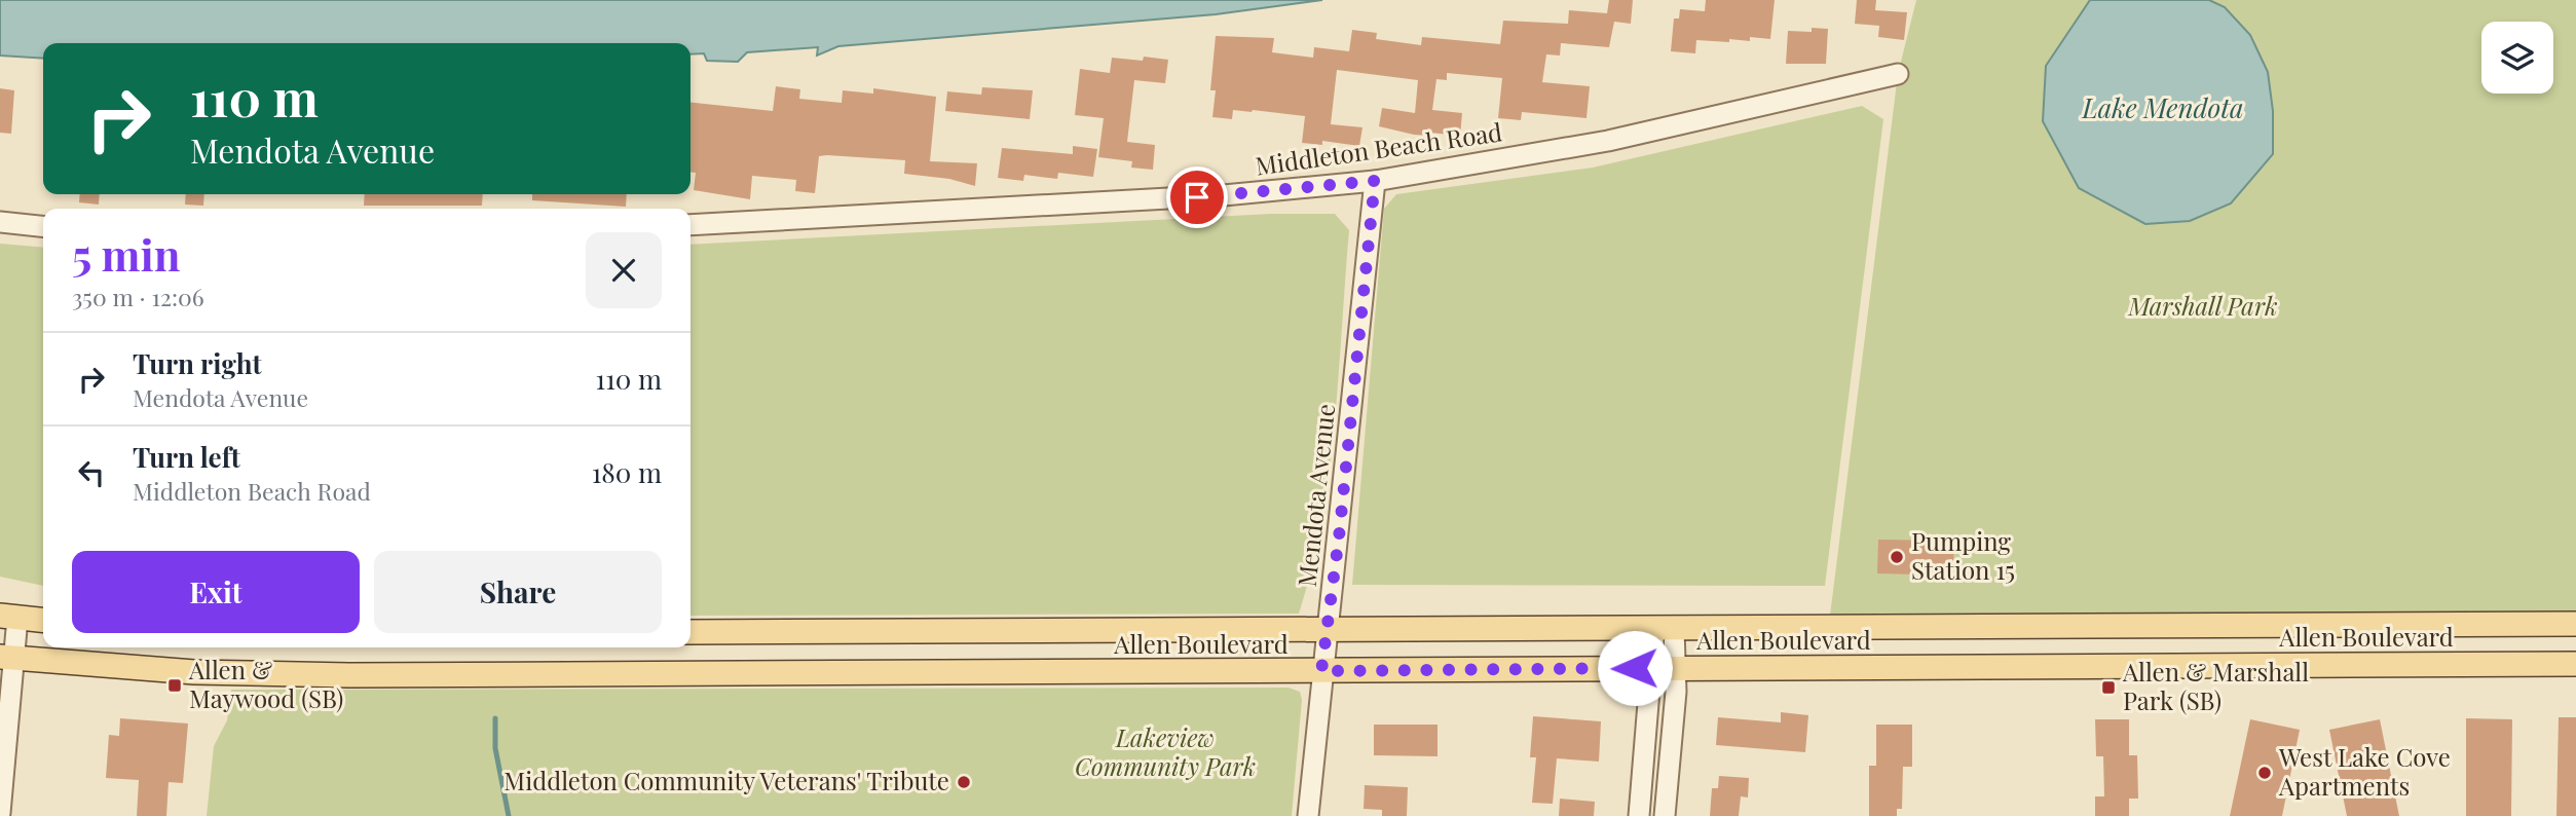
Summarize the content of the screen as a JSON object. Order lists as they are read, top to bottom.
{
  "streets": {
    "main road": ["Allen Boulevard"],
    "street": ["Middleton Beach Road", "Mendota Avenue"]
  },
  "crossings": [
    ["Middleton Beach Road", "Mendota Avenue"],
    ["Mendota Avenue", "Allen Boulevard"]
  ],
  "water": ["Lake Mendota"],
  "parks": ["Marshall Park", "Lakeview Community Park"],
  "places": {
    "other": ["Pumping Station 15", "West Lake Cove Apartments", "Middleton Community Veterans' Tribute"],
    "transit": ["Allen & Maywood (SB)", "Allen & Marshall Park (SB)"]
  },
  "page": {
    "turn": ["110 m", "Mendota Avenue"],
    "heading": ["5 min", "350 m · 12:06"],
    "list": [
      {
        "name": "Turn right",
        "note": "Mendota Avenue",
        "value": "110 m"
      },
      {
        "name": "Turn left",
        "note": "Middleton Beach Road",
        "value": "180 m"
      }
    ],
    "buttons": ["Exit", "Share"]
  }
}
